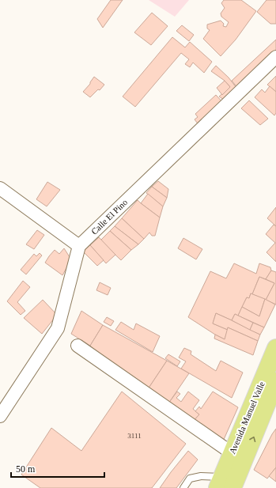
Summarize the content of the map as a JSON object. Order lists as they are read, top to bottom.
{
  "streets": {
    "main road": ["Avenida Manuel Valle"],
    "street": ["Calle El Pino"]
  },
  "house_numbers": ["3111"],
  "scale_bar": "50 m"
}
